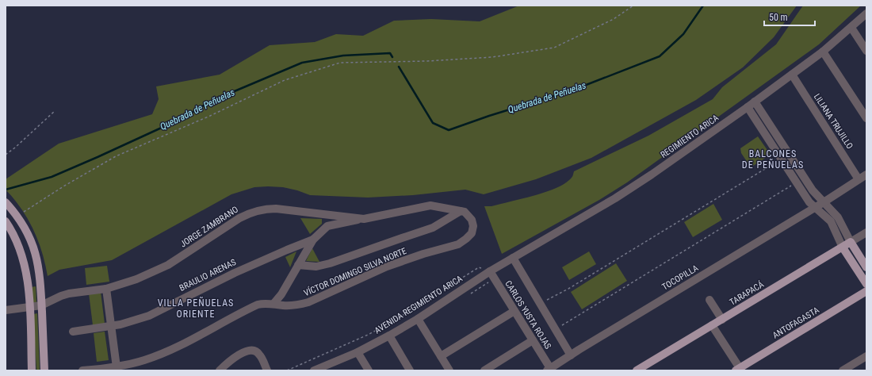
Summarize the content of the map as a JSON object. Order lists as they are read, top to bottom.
{
  "streets": {
    "main road": ["TARAPACÁ", "ANTOFAGASTA"],
    "street": [
      "LILIANA TRUJILLO",
      "REGIMIENTO ARICA",
      "JORGE ZAMBRANO",
      "VÍCTOR DOMINGO SILVA NORTE",
      "BRAULIO ARENAS",
      "TOCOPILLA",
      "AVENIDA REGIMIENTO ARICA",
      "CARLOS YUSTA ROJAS"
    ]
  },
  "crossings": [
    ["LILIANA TRUJILLO", "REGIMIENTO ARICA"],
    ["LILIANA TRUJILLO", "TOCOPILLA"],
    ["REGIMIENTO ARICA", "AVENIDA REGIMIENTO ARICA"],
    ["JORGE ZAMBRANO", "VÍCTOR DOMINGO SILVA NORTE"],
    ["TOCOPILLA", "CARLOS YUSTA ROJAS"],
    ["AVENIDA REGIMIENTO ARICA", "CARLOS YUSTA ROJAS"]
  ],
  "districts": ["BALCONES DE PEÑUELAS", "VILLA PEÑUELAS ORIENTE"],
  "water": ["Quebrada de Peñuelas"],
  "scale_bar": "50 m"
}
